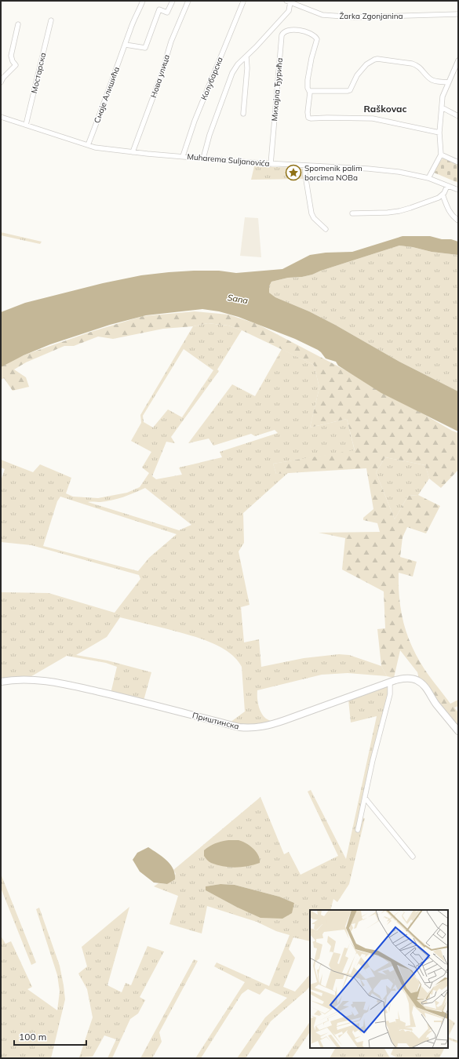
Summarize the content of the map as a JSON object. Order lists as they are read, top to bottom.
{
  "streets": {
    "street": [
      "Žarka Zgonjanina",
      "Мостарска",
      "Нова улица",
      "Колубарска",
      "Михајла Ђурића",
      "Смаје Алишића",
      "Muharema Suljanovića",
      "Приштинска"
    ]
  },
  "crossings": [
    ["Мостарска", "Muharema Suljanovića"],
    ["Нова улица", "Muharema Suljanovića"],
    ["Колубарска", "Muharema Suljanovića"],
    ["Михајла Ђурића", "Muharema Suljanovića"],
    ["Смаје Алишића", "Muharema Suljanovića"]
  ],
  "districts": ["Raškovac"],
  "water": ["Sana"],
  "places": {
    "place": ["Spomenik palim borcima NOBa"]
  },
  "scale_bar": "100 m"
}
